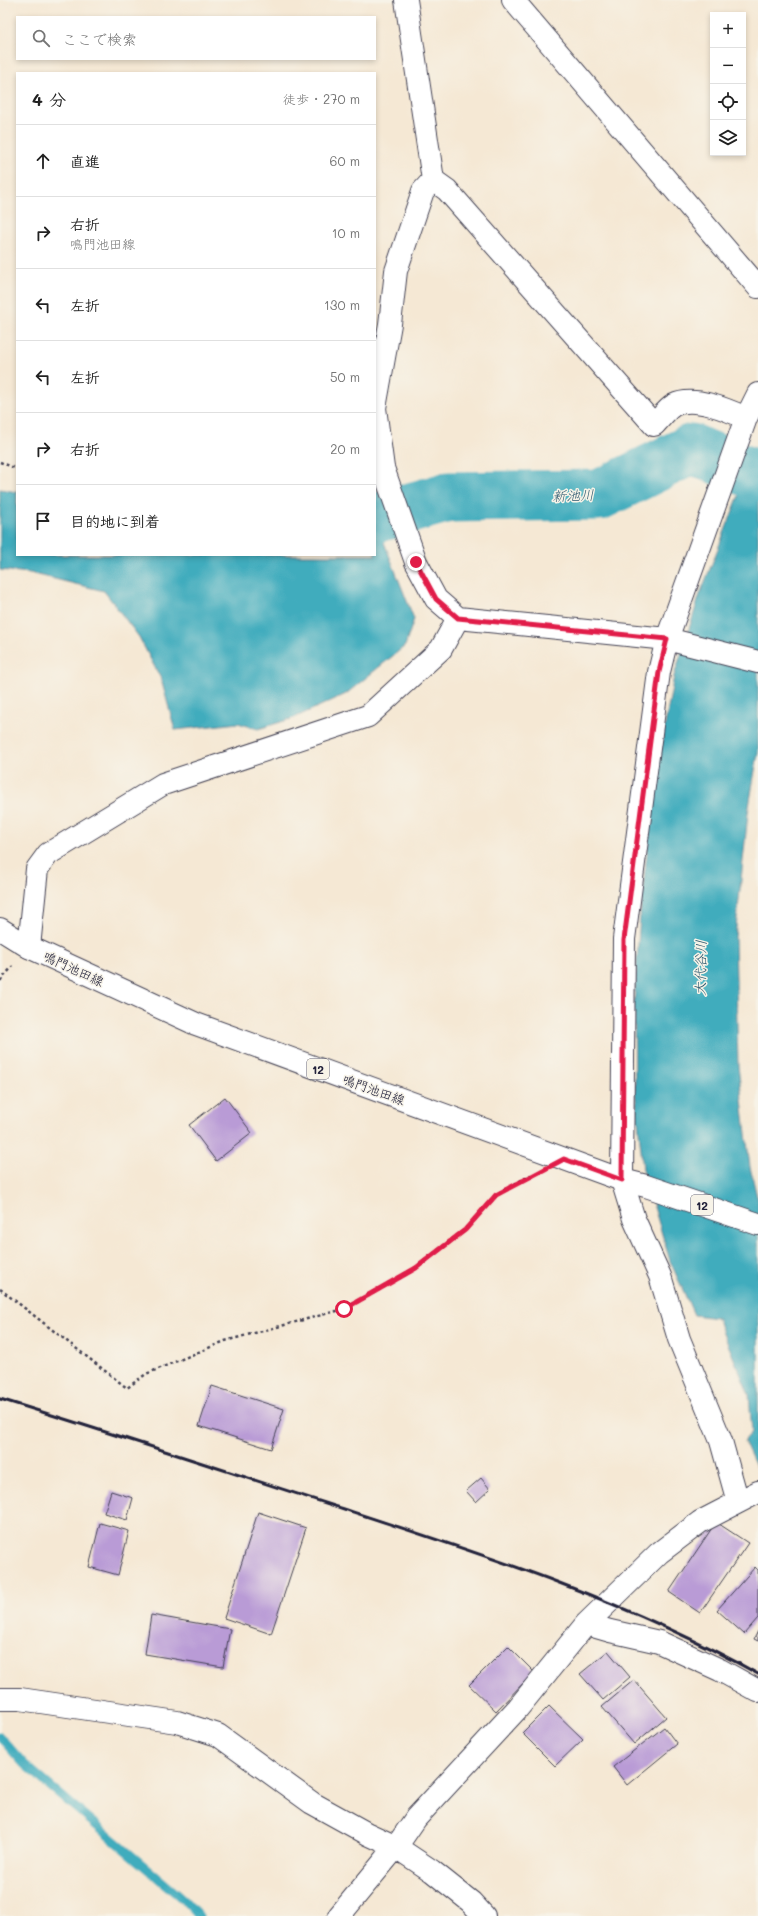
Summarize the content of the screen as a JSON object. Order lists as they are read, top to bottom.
{
  "streets": {
    "street": ["鳴門池田線", "12"]
  },
  "water": ["新池川", "大代谷川"],
  "page": {
    "map_buttons": ["+", "−"],
    "search": "ここで検索",
    "heading": ["4 分", "徒歩 · 270 m"],
    "list": [
      ["直進", "60 m"],
      ["右折", "鳴門池田線", "10 m"],
      ["左折", "130 m"],
      ["左折", "50 m"],
      ["右折", "20 m"],
      "目的地に到着"
    ]
  }
}
